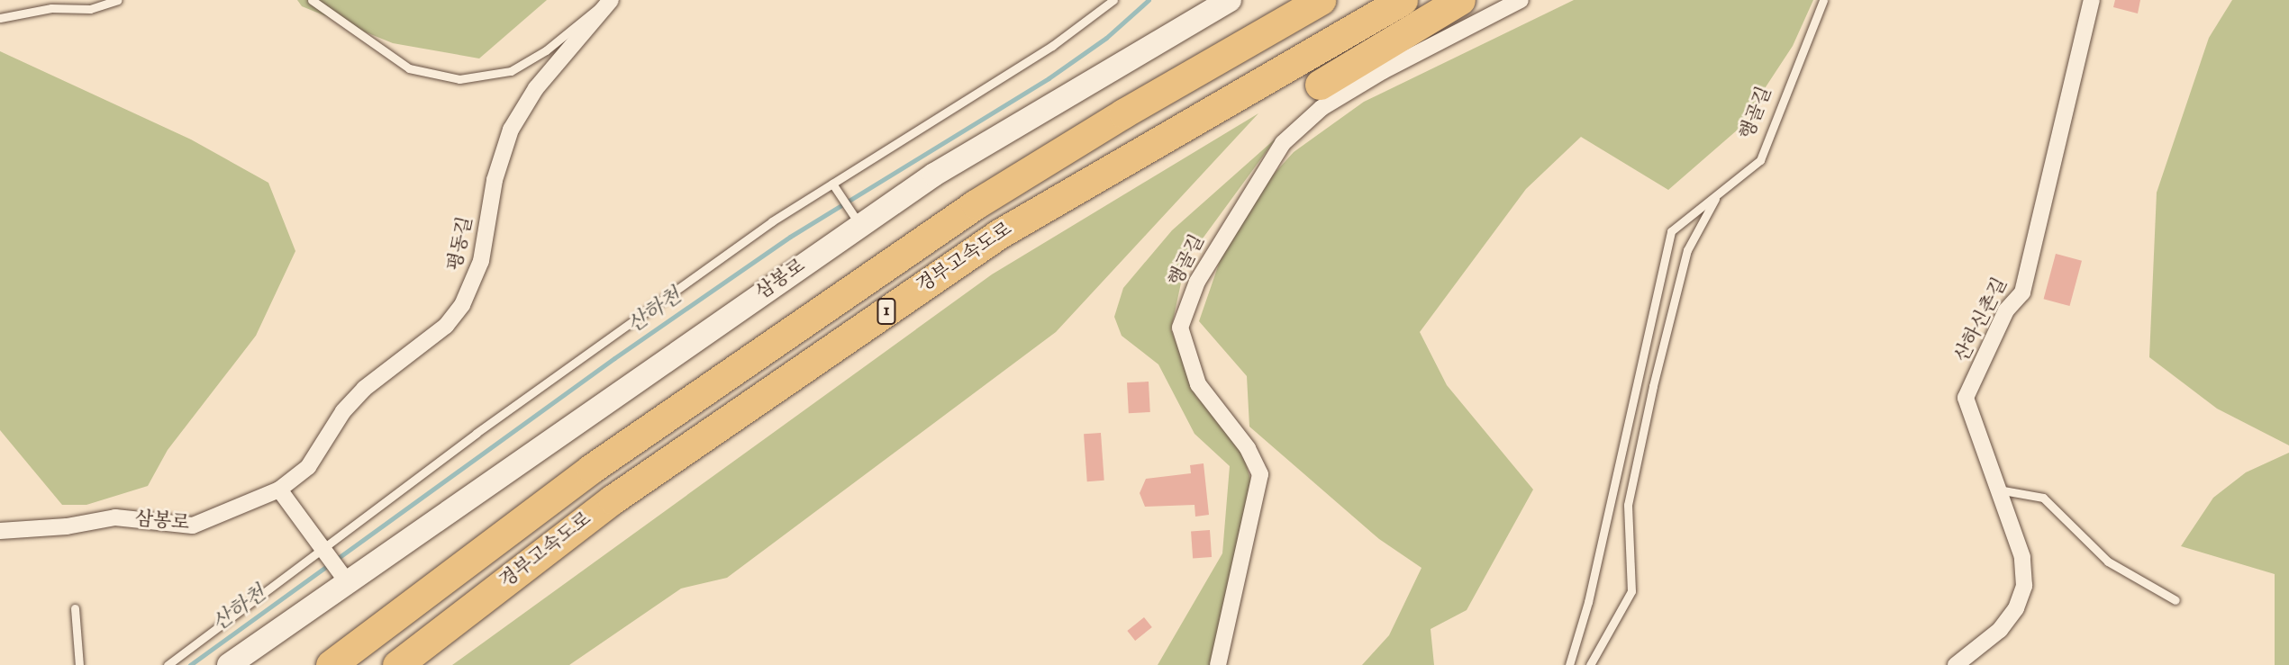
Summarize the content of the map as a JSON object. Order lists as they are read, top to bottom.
{
  "streets": {
    "highway": ["경부고속도로", "1"],
    "main road": ["삼봉로"],
    "street": ["행골길", "평동길", "산하신촌길"]
  },
  "crossings": [
    ["평동길", "삼봉로"]
  ],
  "water": ["산하천"]
}
